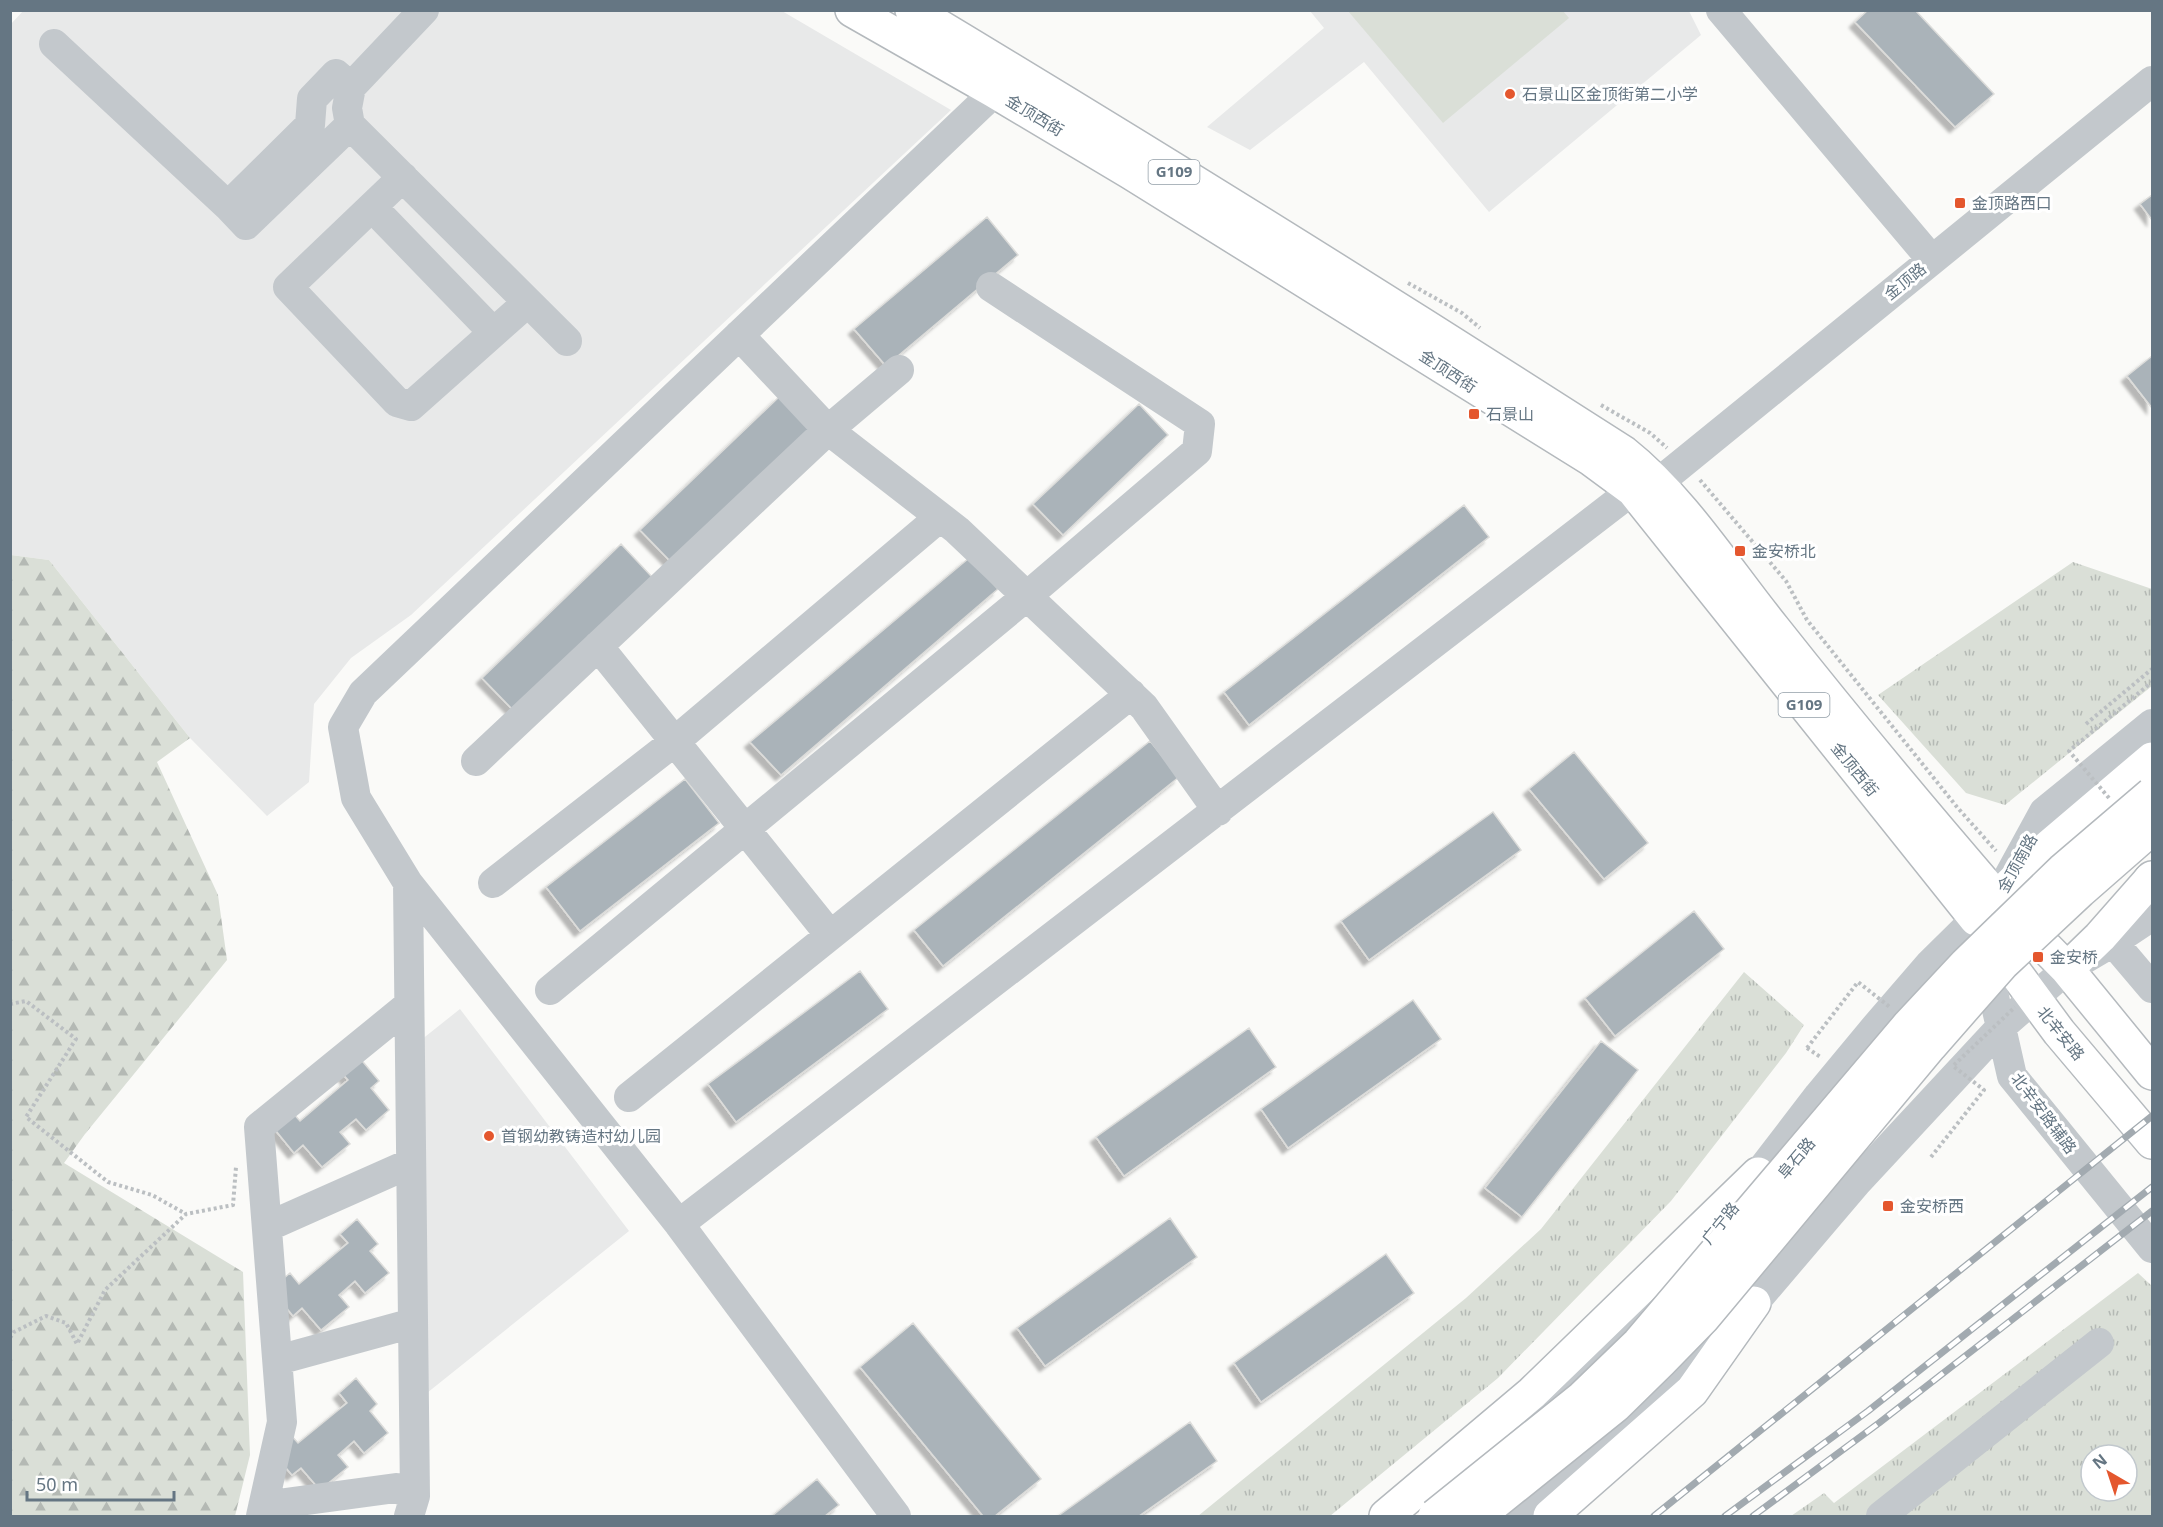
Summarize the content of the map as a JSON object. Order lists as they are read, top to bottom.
{
  "streets": {
    "main road": [
      "金顶西街",
      "G109",
      "金顶南路",
      "北辛安路",
      "阜石路"
    ],
    "street": ["金顶路", "北辛安路辅路", "广宁路"]
  },
  "crossings": [
    ["金顶西街", "金顶路"],
    ["金顶西街", "金顶南路"],
    ["金顶西街", "北辛安路"],
    ["金顶西街", "广宁路"],
    ["金顶南路", "北辛安路"],
    ["金顶南路", "广宁路"],
    ["北辛安路", "北辛安路辅路"],
    ["北辛安路", "广宁路"]
  ],
  "places": {
    "other": ["石景山区金顶街第二小学", "首钢幼教铸造村幼儿园"],
    "transit": [
      "金顶路西口",
      "石景山",
      "金安桥北",
      "金安桥",
      "金安桥西"
    ]
  },
  "scale_bar": "50 m",
  "north": "top left"
}
